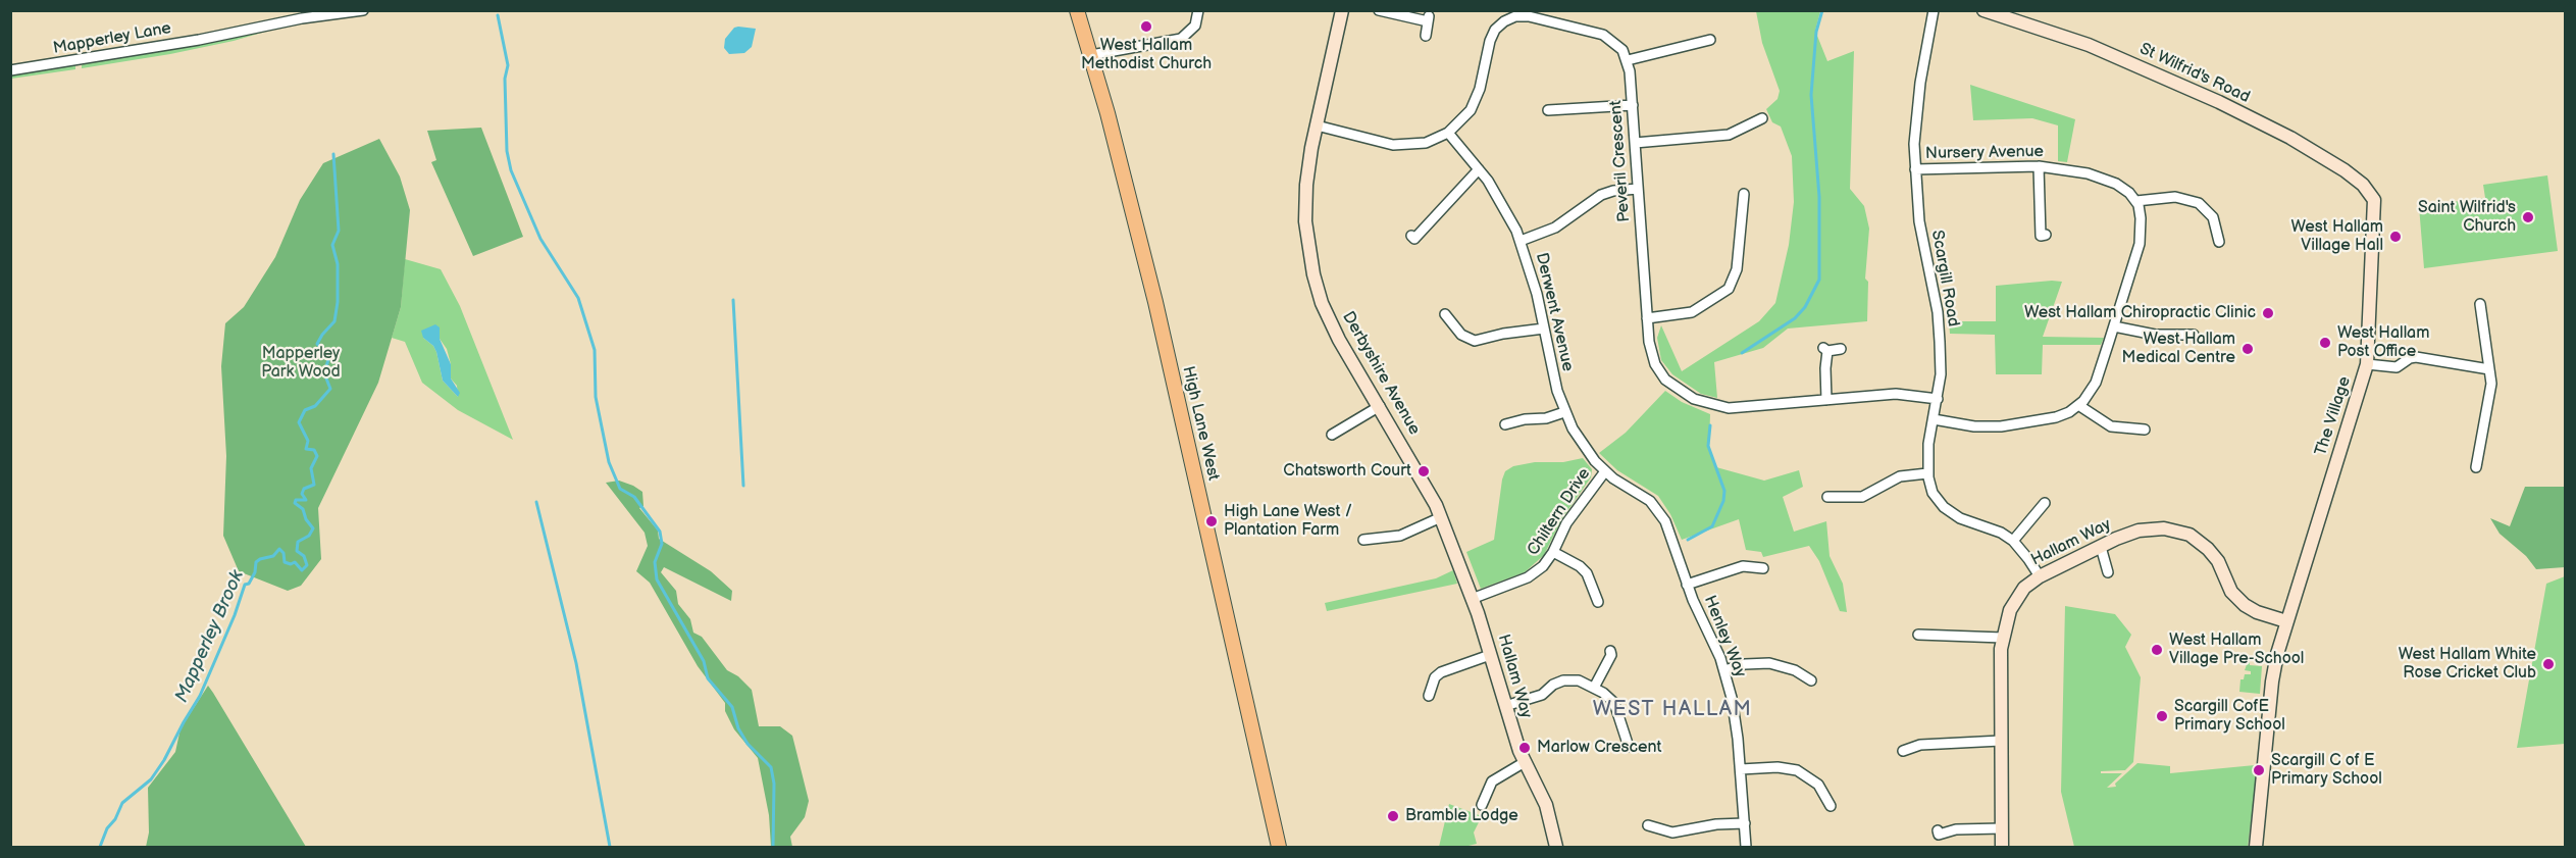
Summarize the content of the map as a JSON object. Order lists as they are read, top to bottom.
{
  "streets": {
    "main road": ["High Lane West"],
    "street": [
      "Mapperley Lane",
      "St Wilfrid's Road",
      "Nursery Avenue",
      "Peveril Crescent",
      "Scargill Road",
      "Derwent Avenue",
      "Derbyshire Avenue",
      "The Village",
      "Chiltern Drive",
      "Hallam Way",
      "Henley Way"
    ]
  },
  "crossings": [
    ["St Wilfrid's Road", "The Village"],
    ["Nursery Avenue", "Scargill Road"],
    ["Peveril Crescent", "Scargill Road"],
    ["Scargill Road", "Hallam Way"],
    ["Derwent Avenue", "Chiltern Drive"],
    ["Derwent Avenue", "Henley Way"],
    ["Derbyshire Avenue", "Chiltern Drive"],
    ["Derbyshire Avenue", "Hallam Way"],
    ["The Village", "Hallam Way"],
    ["Chiltern Drive", "Hallam Way"],
    ["Chiltern Drive", "Henley Way"]
  ],
  "districts": ["WEST HALLAM"],
  "water": ["Mapperley Brook"],
  "parks": ["Mapperley Park Wood"],
  "places": [
    "West Hallam Methodist Church",
    "Saint Wilfrid's Church",
    "West Hallam Village Hall",
    "West Hallam Chiropractic Clinic",
    "West Hallam Post Office",
    "West Hallam Medical Centre",
    "Chatsworth Court",
    "High Lane West / Plantation Farm",
    "West Hallam Village Pre-School",
    "West Hallam White Rose Cricket Club",
    "Scargill CofE Primary School",
    "Marlow Crescent",
    "Scargill C of E Primary School",
    "Bramble Lodge"
  ]
}
